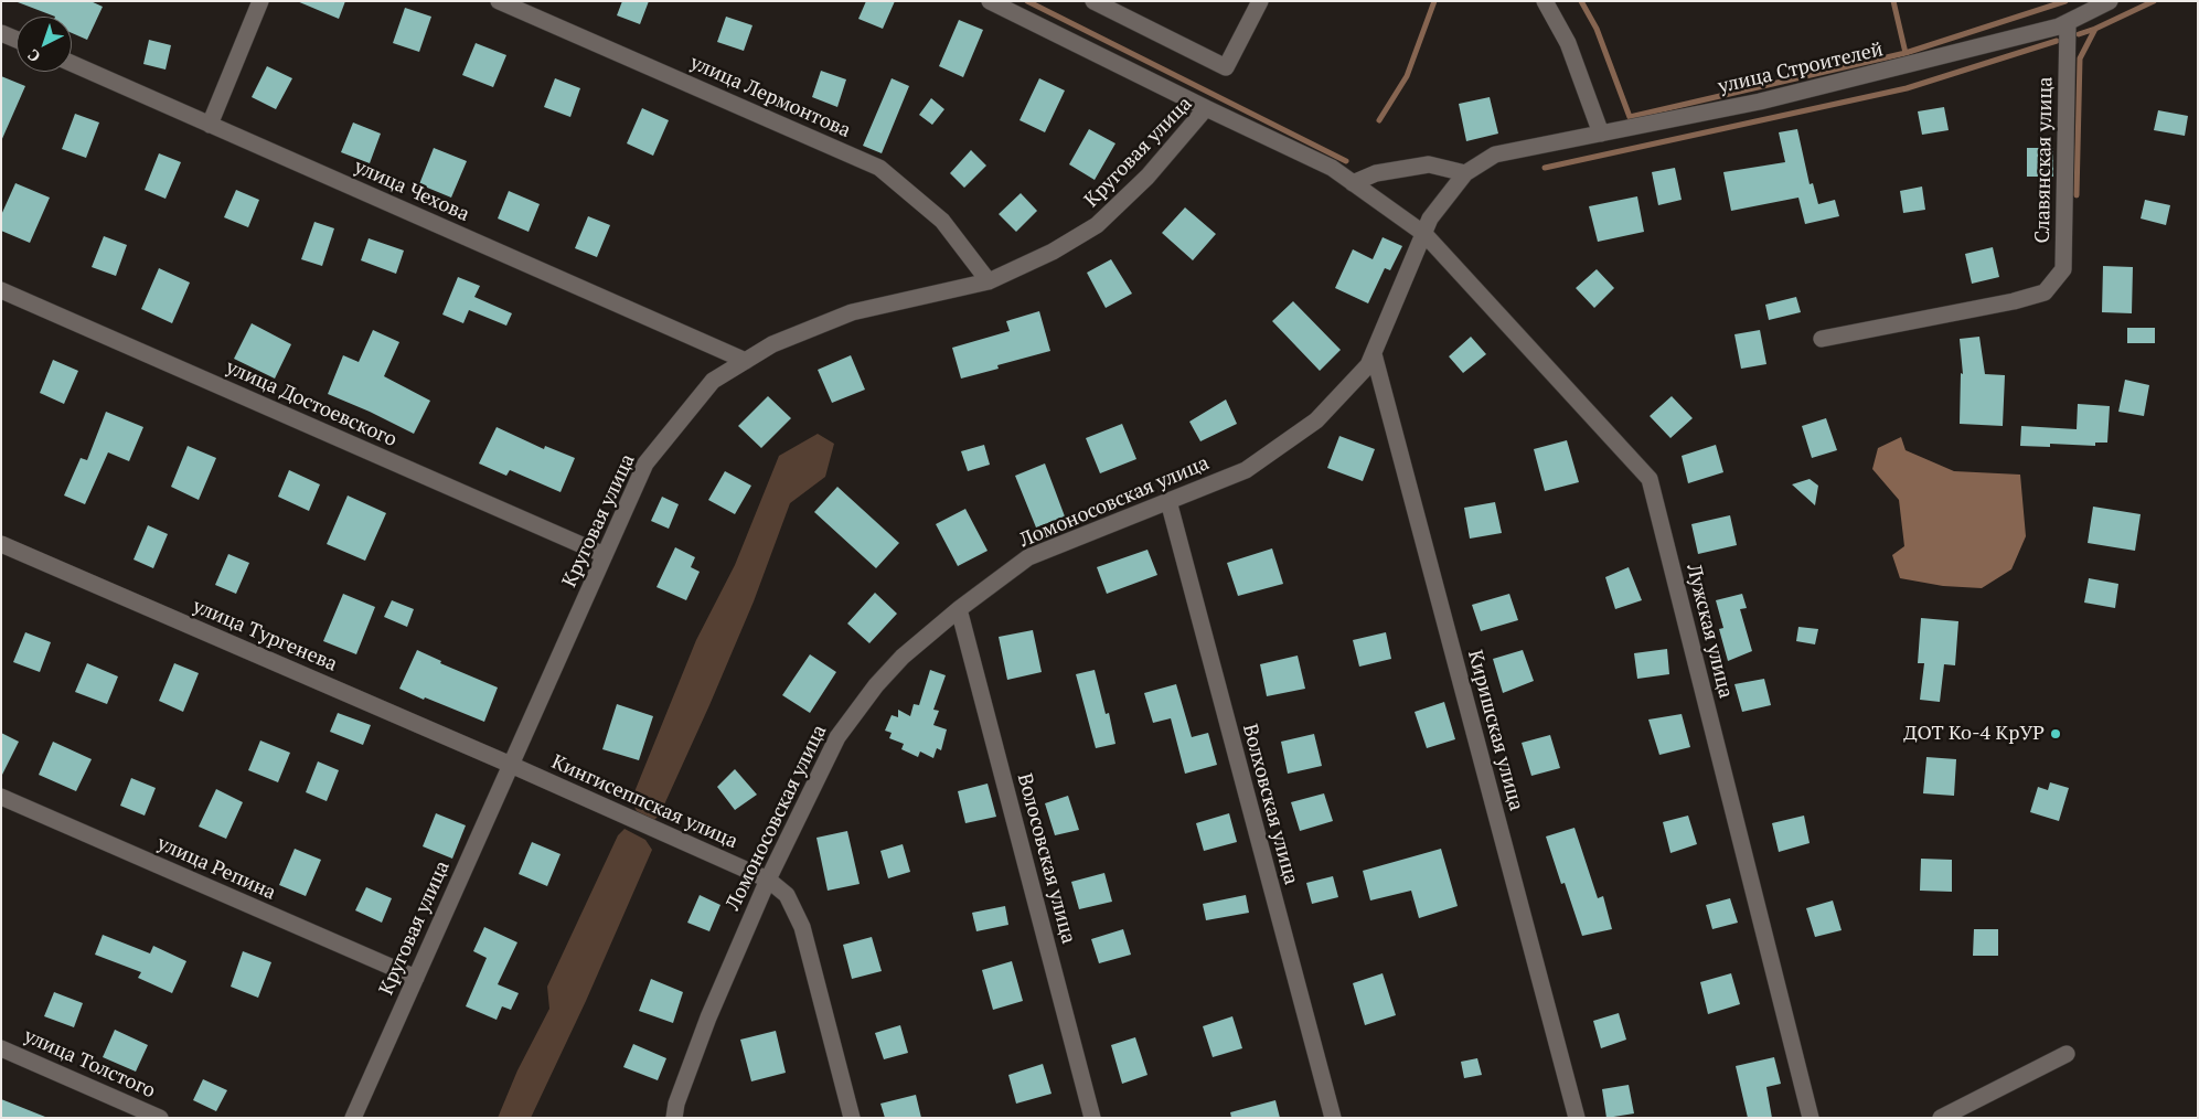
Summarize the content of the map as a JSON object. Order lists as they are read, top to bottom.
{
  "streets": {
    "street": [
      "улица Строителей",
      "улица Лермонтова",
      "Круговая улица",
      "Славянская улица",
      "улица Чехова",
      "улица Достоевского",
      "Ломоносовская улица",
      "Лужская улица",
      "улица Тургенева",
      "Киришская улица",
      "Кингисеппская улица",
      "Волховская улица",
      "Волосовская улица",
      "улица Репина",
      "улица Толстого"
    ]
  },
  "crossings": [
    ["улица Строителей", "Славянская улица"],
    ["улица Строителей", "Ломоносовская улица"],
    ["улица Лермонтова", "Круговая улица"],
    ["Круговая улица", "улица Чехова"],
    ["Круговая улица", "улица Достоевского"],
    ["Круговая улица", "Ломоносовская улица"],
    ["Круговая улица", "Лужская улица"],
    ["Круговая улица", "улица Тургенева"],
    ["Круговая улица", "Кингисеппская улица"],
    ["Круговая улица", "улица Репина"],
    ["Ломоносовская улица", "Лужская улица"],
    ["Ломоносовская улица", "Киришская улица"],
    ["Ломоносовская улица", "Кингисеппская улица"],
    ["Ломоносовская улица", "Волховская улица"],
    ["Ломоносовская улица", "Волосовская улица"],
    ["улица Тургенева", "Кингисеппская улица"]
  ],
  "places": ["ДОТ Ко-4 КрУР"],
  "north": "bottom left"
}
